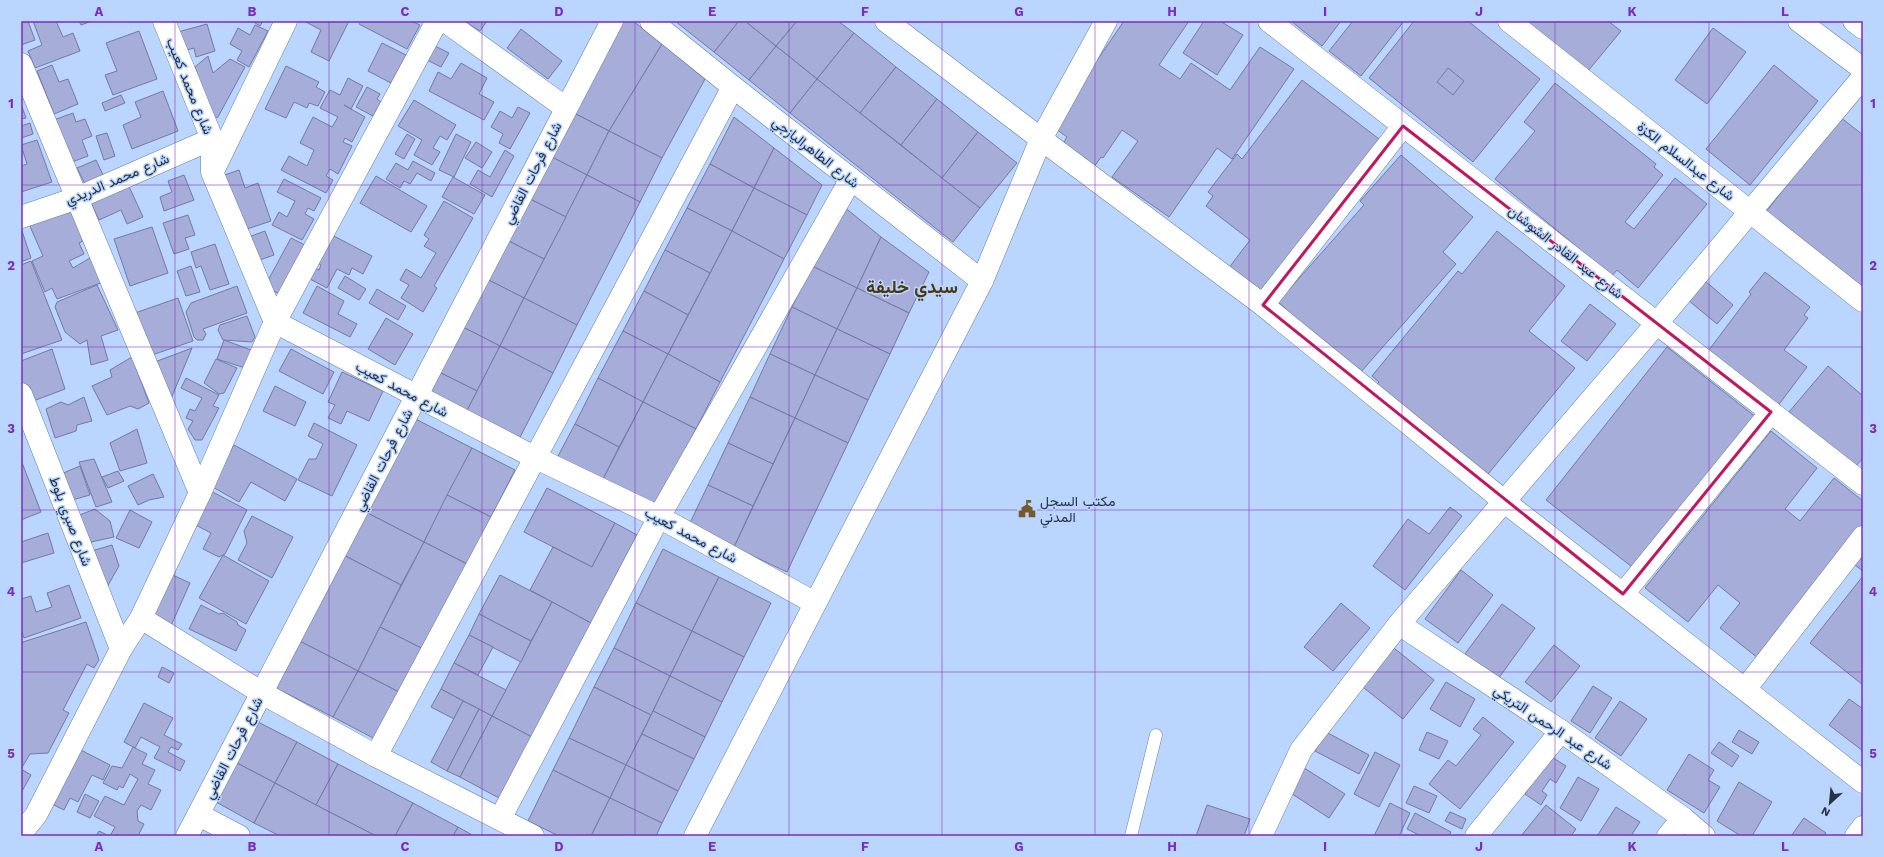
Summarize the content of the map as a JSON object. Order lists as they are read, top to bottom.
{
  "streets": {
    "street": [
      "شارع محمد كعيب",
      "شارع الطاهراليازجي",
      "شارع عبدالسلام الكزة",
      "شارع فرحات القاضي",
      "شارع محمد الدريدي",
      "شارع عبد القادر الشوشان",
      "شارع صبري بلوط",
      "شارع عبد الرحمن التريكي"
    ]
  },
  "crossings": [
    ["شارع محمد كعيب", "شارع فرحات القاضي"],
    ["شارع محمد كعيب", "شارع محمد الدريدي"]
  ],
  "districts": ["سيدي خليفة"],
  "places": {
    "public building": ["مكتب السجل المدني"]
  },
  "north": "bottom left",
  "grid": {
    "columns": [
      "A",
      "B",
      "C",
      "D",
      "E",
      "F",
      "G",
      "H",
      "I",
      "J",
      "K",
      "L"
    ],
    "rows": [
      "1",
      "2",
      "3",
      "4",
      "5"
    ]
  }
}
